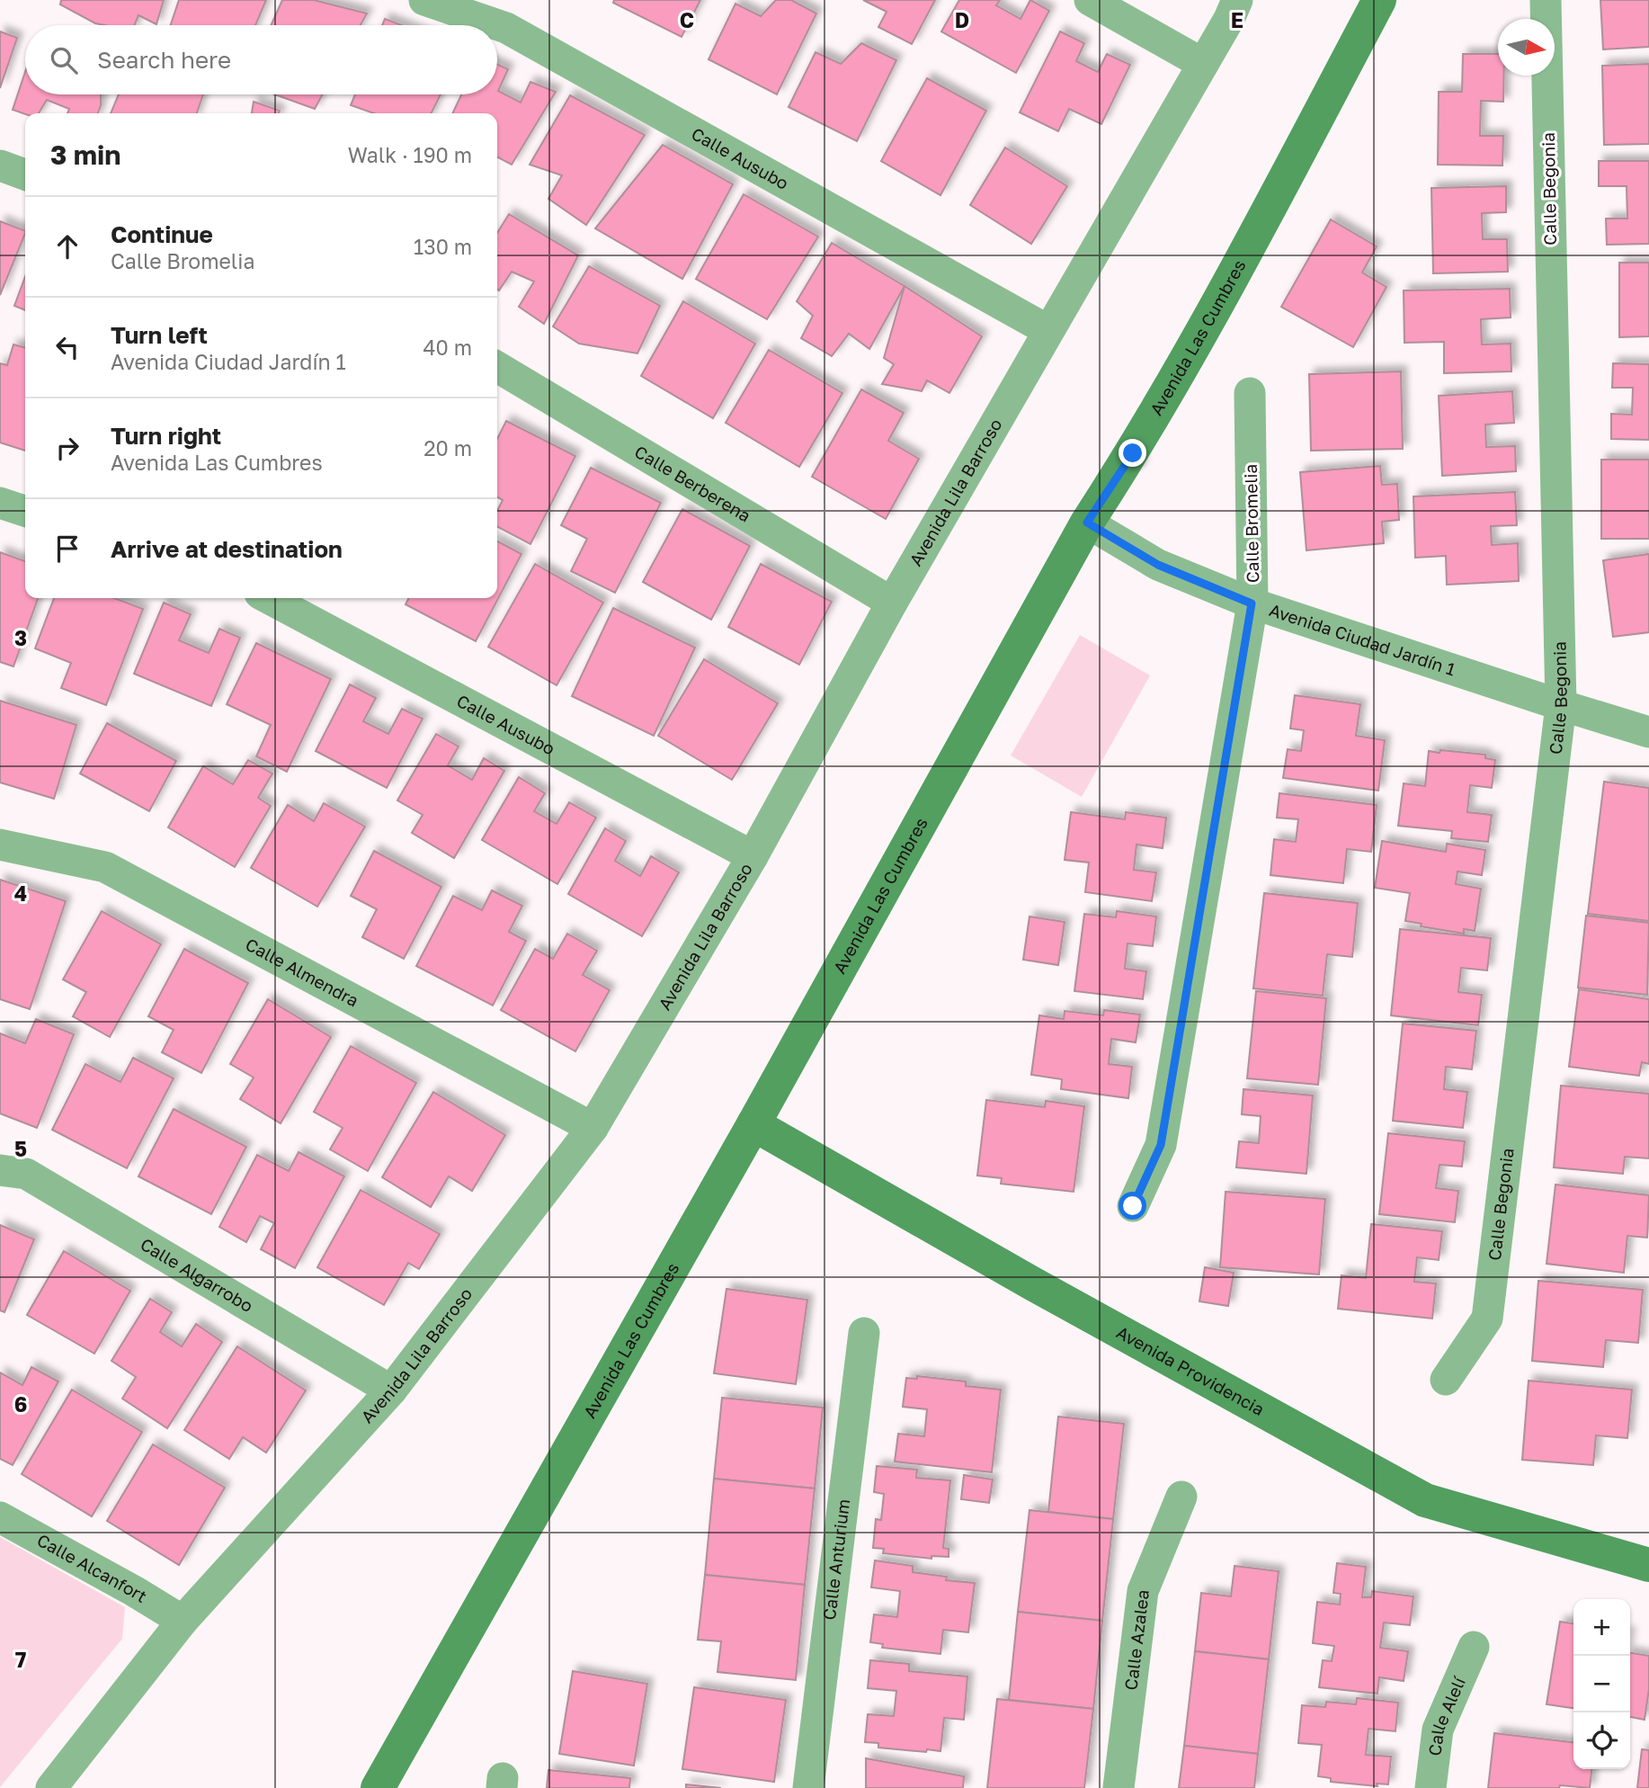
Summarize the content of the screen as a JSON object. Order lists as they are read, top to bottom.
{
  "streets": {
    "street": [
      "Calle Ausubo",
      "Calle Begonia",
      "Avenida Las Cumbres",
      "Calle Berberena",
      "Avenida Lila Barroso",
      "Calle Bromelia",
      "Avenida Ciudad Jardín 1",
      "Calle Almendra",
      "Calle Algarrobo",
      "Avenida Providencia",
      "Calle Anturium",
      "Calle Alcanfort",
      "Calle Azalea",
      "Calle Alelí"
    ]
  },
  "crossings": [
    ["Calle Ausubo", "Avenida Lila Barroso"],
    ["Calle Begonia", "Avenida Ciudad Jardín 1"],
    ["Avenida Las Cumbres", "Avenida Ciudad Jardín 1"],
    ["Avenida Las Cumbres", "Avenida Providencia"],
    ["Calle Berberena", "Avenida Lila Barroso"],
    ["Avenida Lila Barroso", "Calle Almendra"],
    ["Avenida Lila Barroso", "Calle Algarrobo"],
    ["Avenida Lila Barroso", "Calle Alcanfort"],
    ["Calle Bromelia", "Avenida Ciudad Jardín 1"]
  ],
  "north": "right",
  "page": {
    "search": "Search here",
    "heading": ["3 min", "Walk · 190 m"],
    "list": [
      ["Continue", "Calle Bromelia", "130 m"],
      ["Turn left", "Avenida Ciudad Jardín 1", "40 m"],
      ["Turn right", "Avenida Las Cumbres", "20 m"],
      "Arrive at destination"
    ],
    "map_buttons": ["+", "−"]
  },
  "grid": {
    "columns": ["C", "D", "E"],
    "rows": [
      "3",
      "4",
      "5",
      "6",
      "7"
    ]
  }
}
